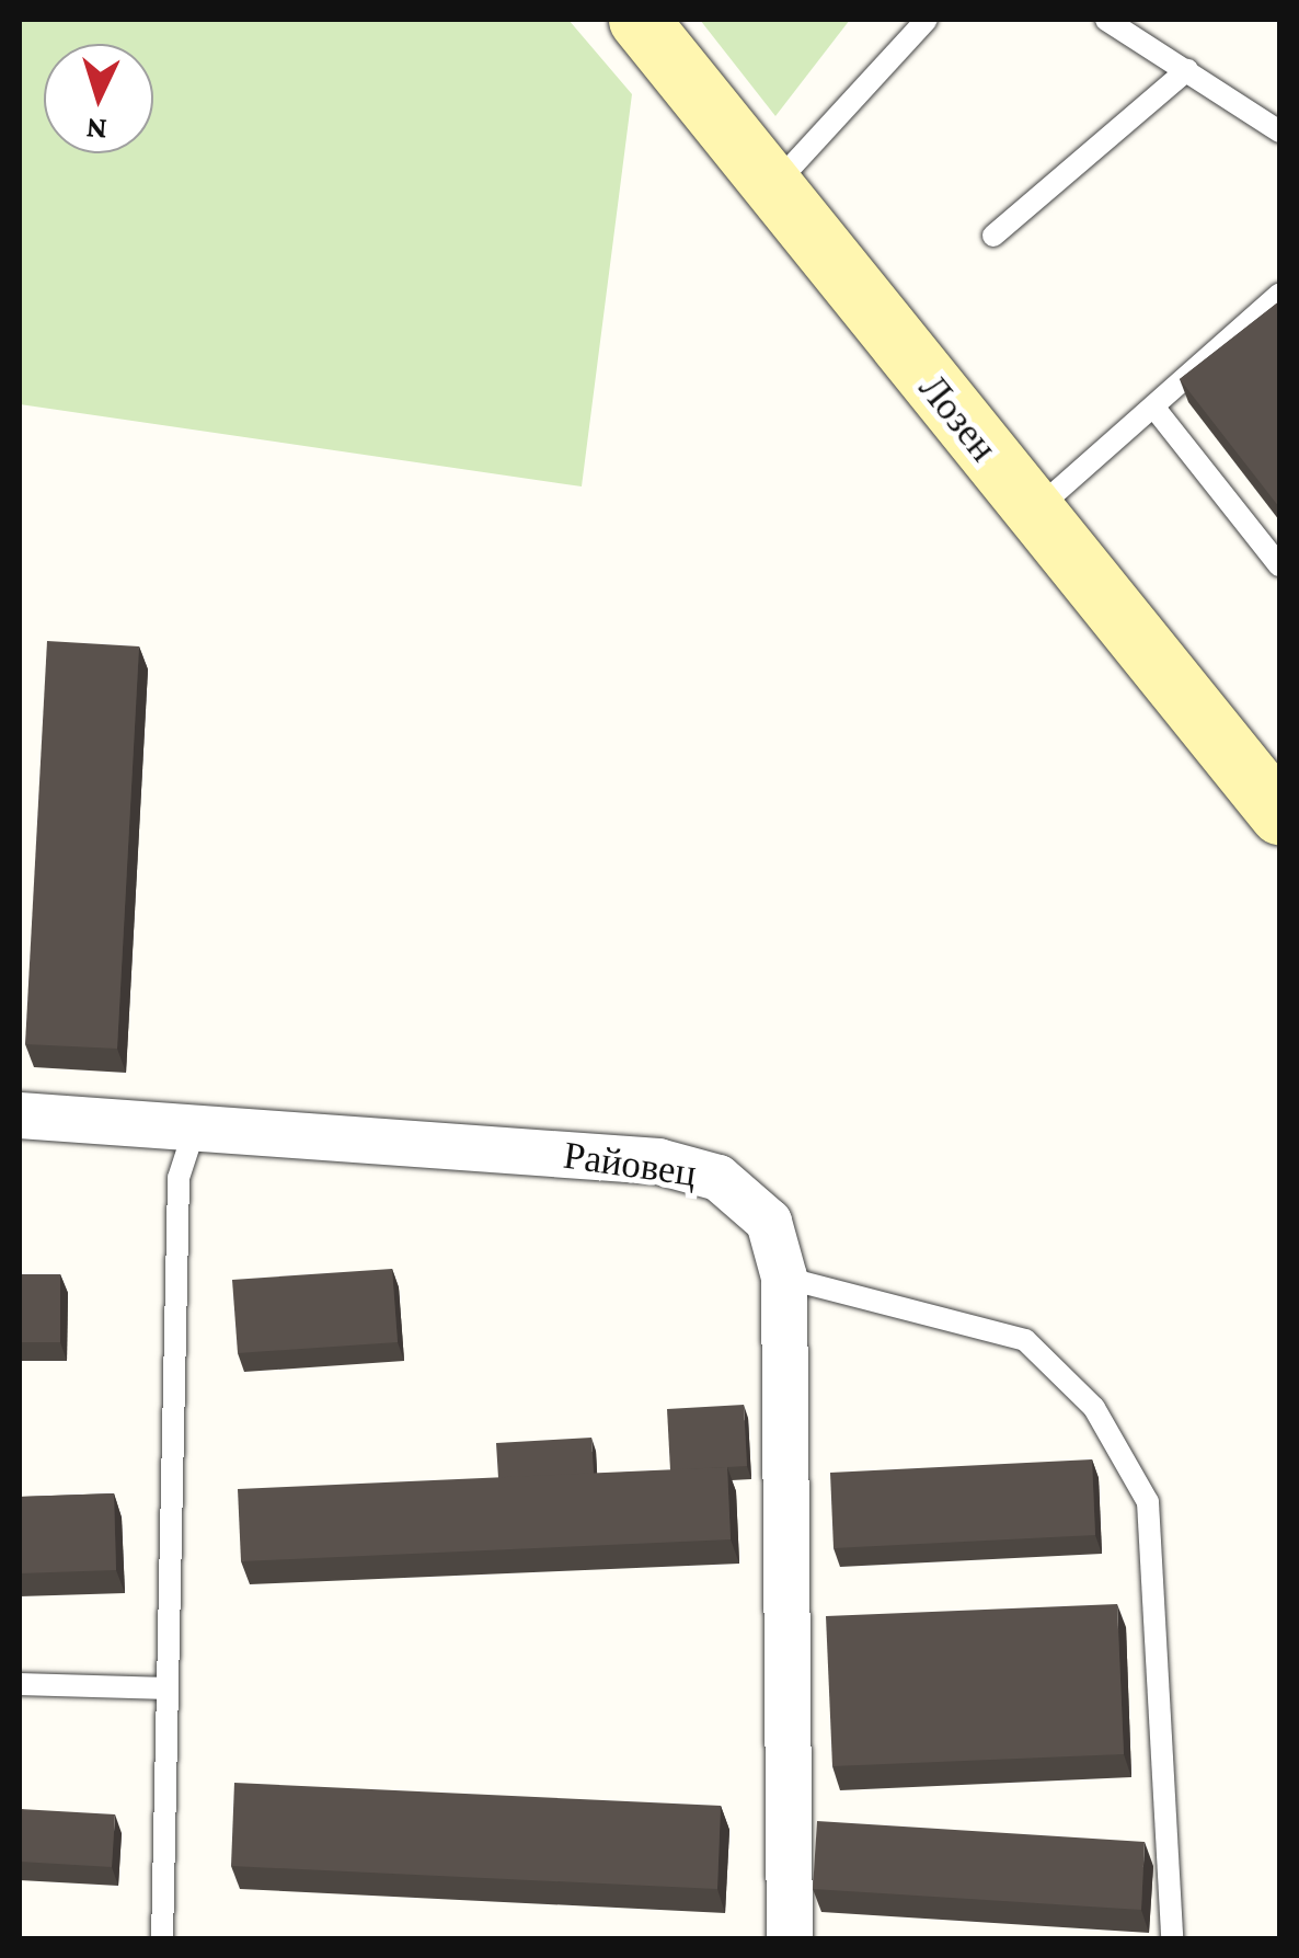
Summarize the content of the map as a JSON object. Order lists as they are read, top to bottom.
{
  "streets": {
    "street": ["Лозен", "Райовец"]
  },
  "north": "bottom"
}
